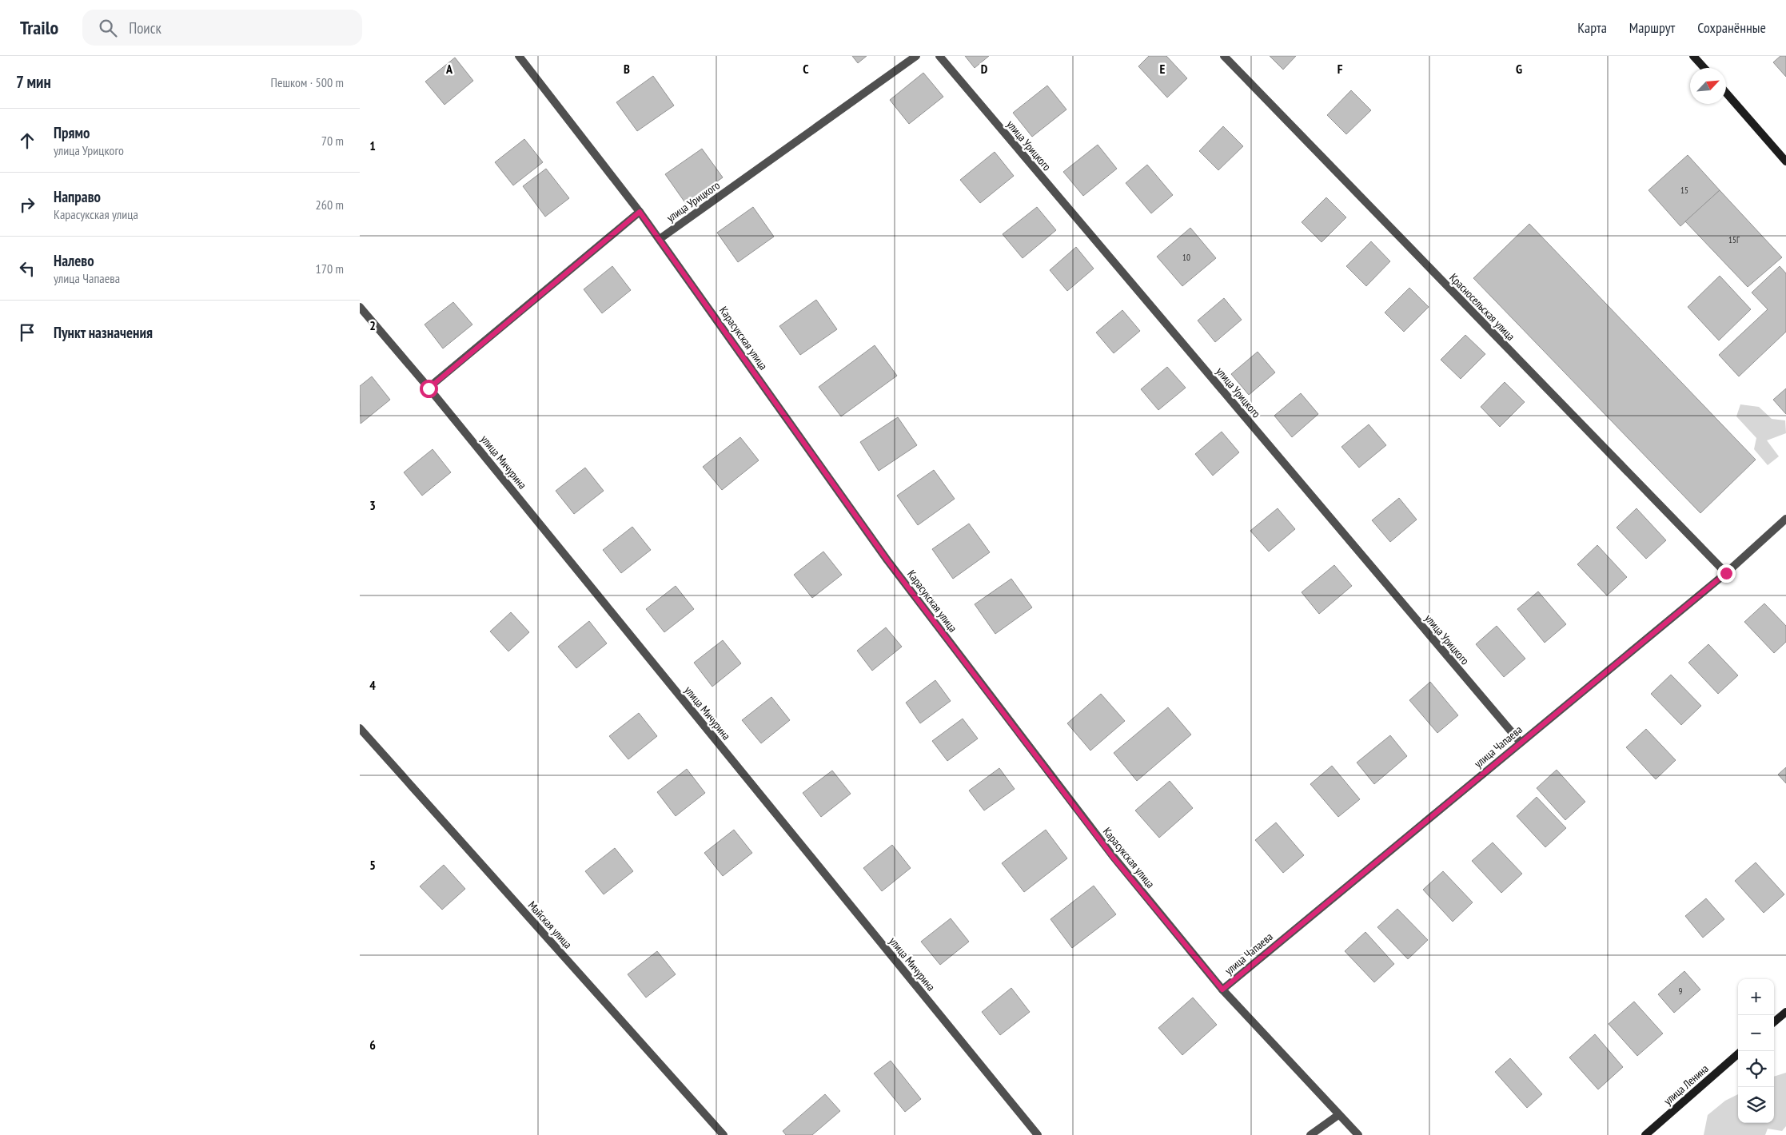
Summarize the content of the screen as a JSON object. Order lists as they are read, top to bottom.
{
  "streets": {
    "main road": ["улица Ленина"],
    "street": [
      "улица Урицкого",
      "Красносельская улица",
      "Карасукская улица",
      "улица Мичурина",
      "улица Чапаева",
      "Майская улица"
    ]
  },
  "crossings": [
    ["улица Урицкого", "Карасукская улица"],
    ["улица Урицкого", "улица Чапаева"],
    ["Красносельская улица", "улица Чапаева"],
    ["Карасукская улица", "улица Чапаева"]
  ],
  "house_numbers": [
    "15",
    "15Г",
    "10",
    "9"
  ],
  "north": "top right",
  "page": {
    "header": "Trailo",
    "search": "Поиск",
    "nav": ["Карта", "Маршрут", "Сохранённые"],
    "heading": ["7 мин", "Пешком · 500 m"],
    "list": [
      ["Прямо", "улица Урицкого", "70 m"],
      ["Направо", "Карасукская улица", "260 m"],
      ["Налево", "улица Чапаева", "170 m"],
      "Пункт назначения"
    ],
    "map_buttons": ["+", "−"]
  },
  "grid": {
    "columns": [
      "A",
      "B",
      "C",
      "D",
      "E",
      "F",
      "G"
    ],
    "rows": [
      "1",
      "2",
      "3",
      "4",
      "5",
      "6"
    ]
  }
}
